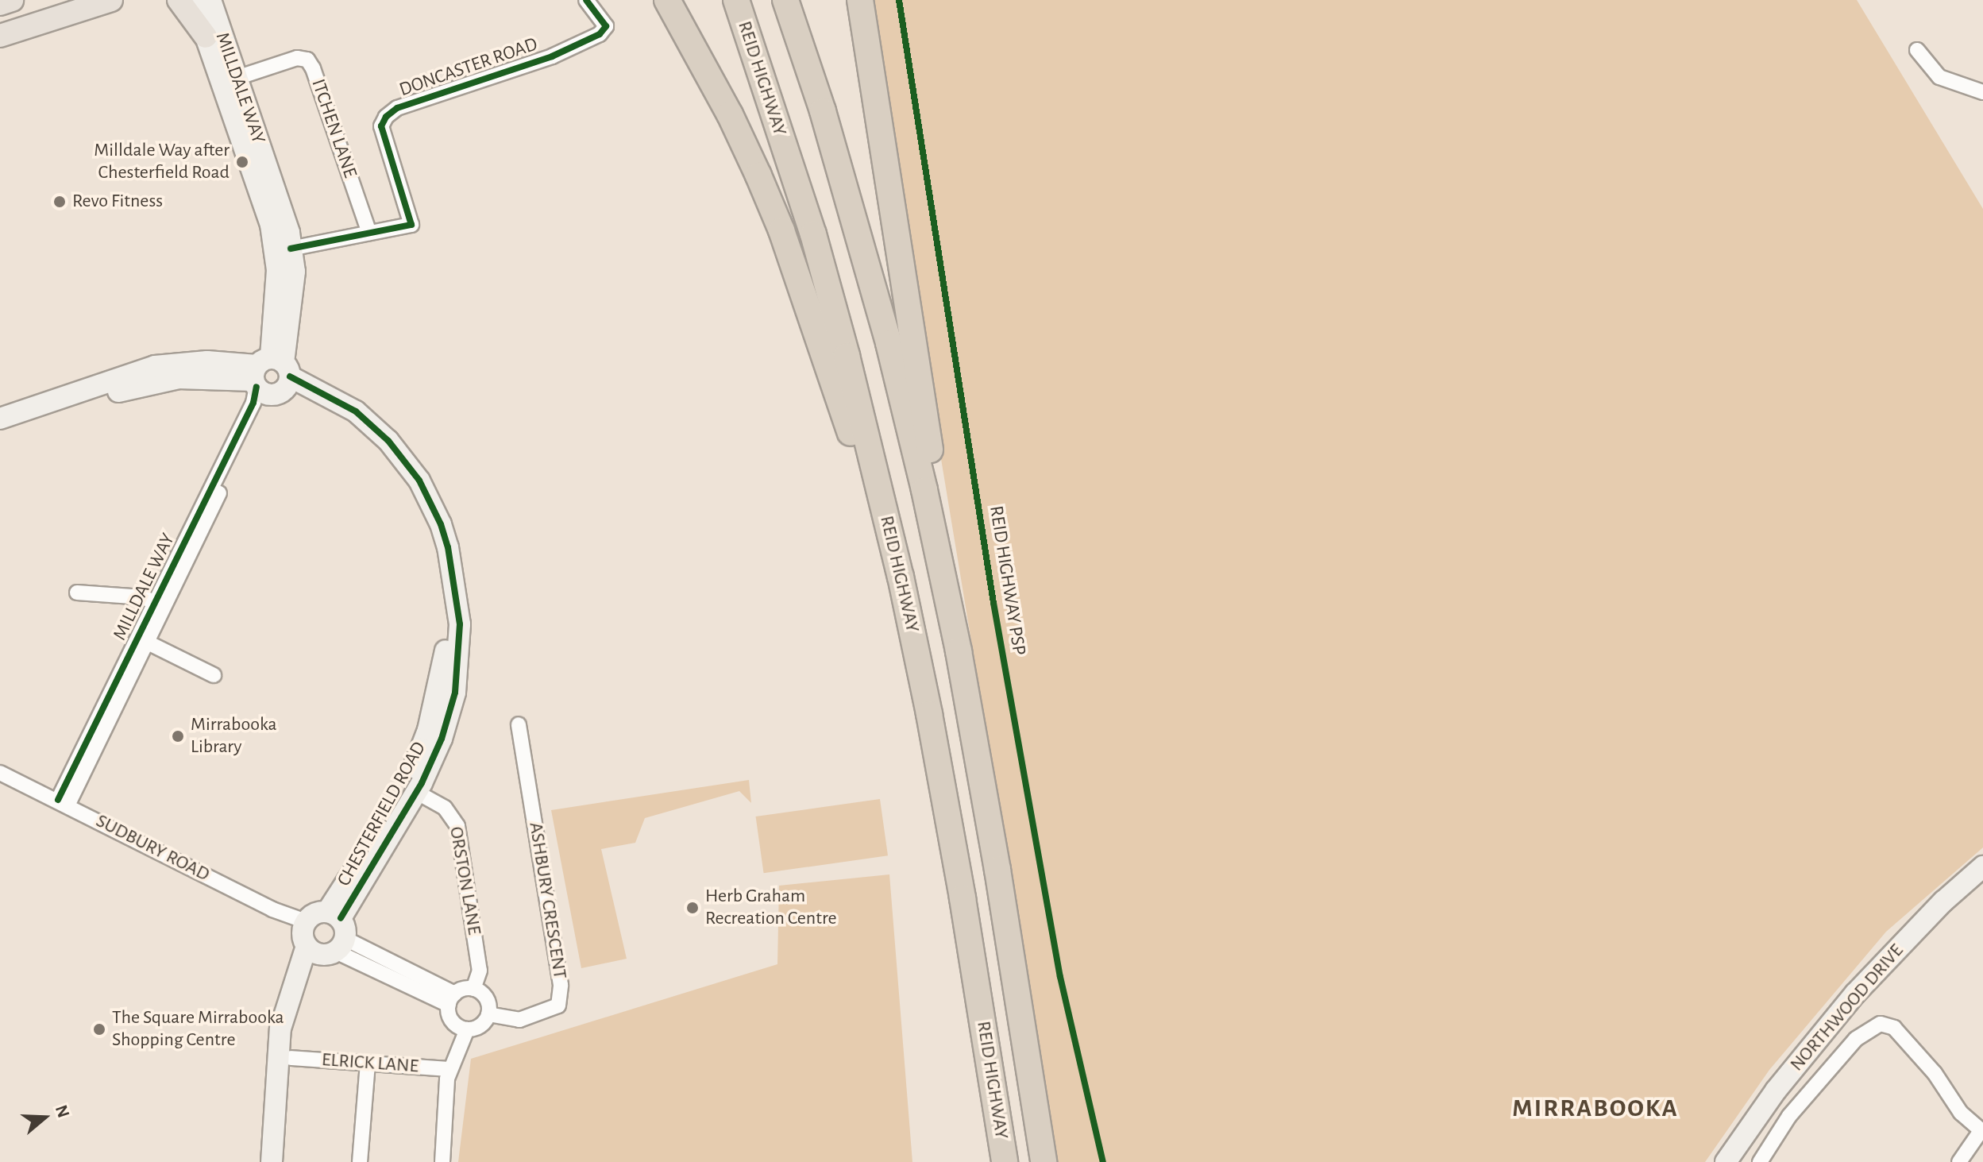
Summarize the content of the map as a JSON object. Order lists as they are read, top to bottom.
{
  "streets": {
    "highway": ["REID HIGHWAY"],
    "street": [
      "DONCASTER ROAD",
      "MILLDALE WAY",
      "ITCHEN LANE",
      "CHESTERFIELD ROAD",
      "SUDBURY ROAD",
      "ORSTON LANE",
      "ASHBURY CRESCENT",
      "NORTHWOOD DRIVE",
      "ELRICK LANE"
    ],
    "cycle path": ["REID HIGHWAY PSP"]
  },
  "crossings": [
    ["DONCASTER ROAD", "MILLDALE WAY"],
    ["DONCASTER ROAD", "ITCHEN LANE"],
    ["MILLDALE WAY", "ITCHEN LANE"],
    ["MILLDALE WAY", "CHESTERFIELD ROAD"],
    ["MILLDALE WAY", "SUDBURY ROAD"],
    ["CHESTERFIELD ROAD", "ORSTON LANE"],
    ["CHESTERFIELD ROAD", "ELRICK LANE"],
    ["ORSTON LANE", "ASHBURY CRESCENT"]
  ],
  "districts": ["MIRRABOOKA"],
  "places": [
    "Milldale Way after Chesterfield Road",
    "Revo Fitness",
    "Mirrabooka Library",
    "Herb Graham Recreation Centre",
    "The Square Mirrabooka Shopping Centre"
  ],
  "north": "right"
}
